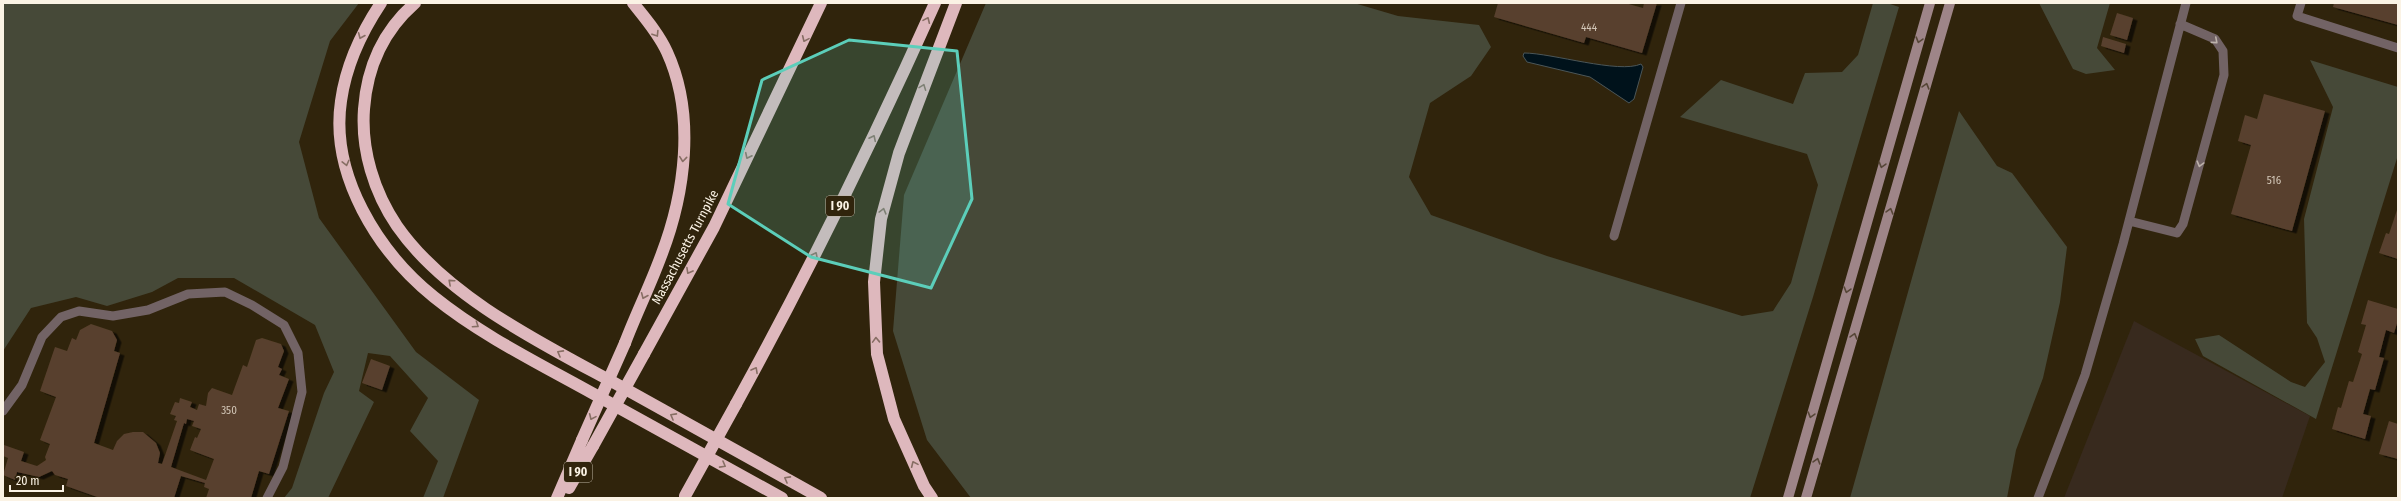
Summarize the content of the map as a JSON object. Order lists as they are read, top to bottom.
{
  "streets": {
    "highway": ["I 90", "Massachusetts Turnpike"]
  },
  "house_numbers": ["444", "516", "350"],
  "scale_bar": "20 m"
}
